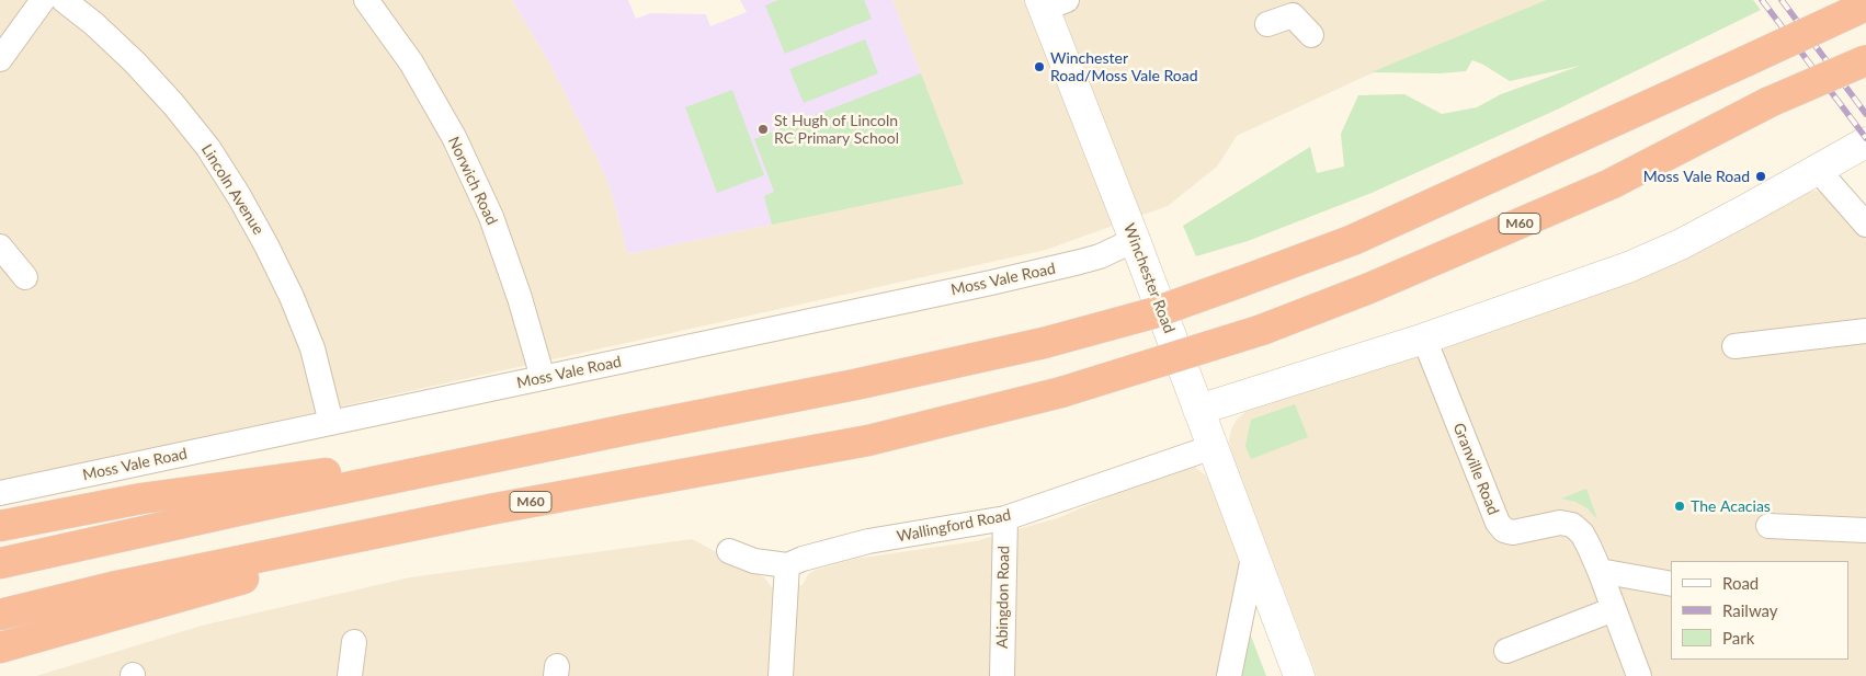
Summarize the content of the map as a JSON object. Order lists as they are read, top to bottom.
{
  "streets": {
    "highway": ["M60"],
    "street": [
      "Norwich Road",
      "Lincoln Avenue",
      "Winchester Road",
      "Moss Vale Road",
      "Granville Road",
      "Wallingford Road",
      "Abingdon Road"
    ]
  },
  "crossings": [
    ["Norwich Road", "Moss Vale Road"],
    ["Lincoln Avenue", "Moss Vale Road"],
    ["Winchester Road", "Moss Vale Road"],
    ["Winchester Road", "Wallingford Road"],
    ["Wallingford Road", "Abingdon Road"]
  ],
  "places": [
    "Winchester Road/Moss Vale Road",
    "St Hugh of Lincoln RC Primary School",
    "Moss Vale Road",
    "The Acacias"
  ],
  "legend": ["Road", "Railway", "Park"]
}
